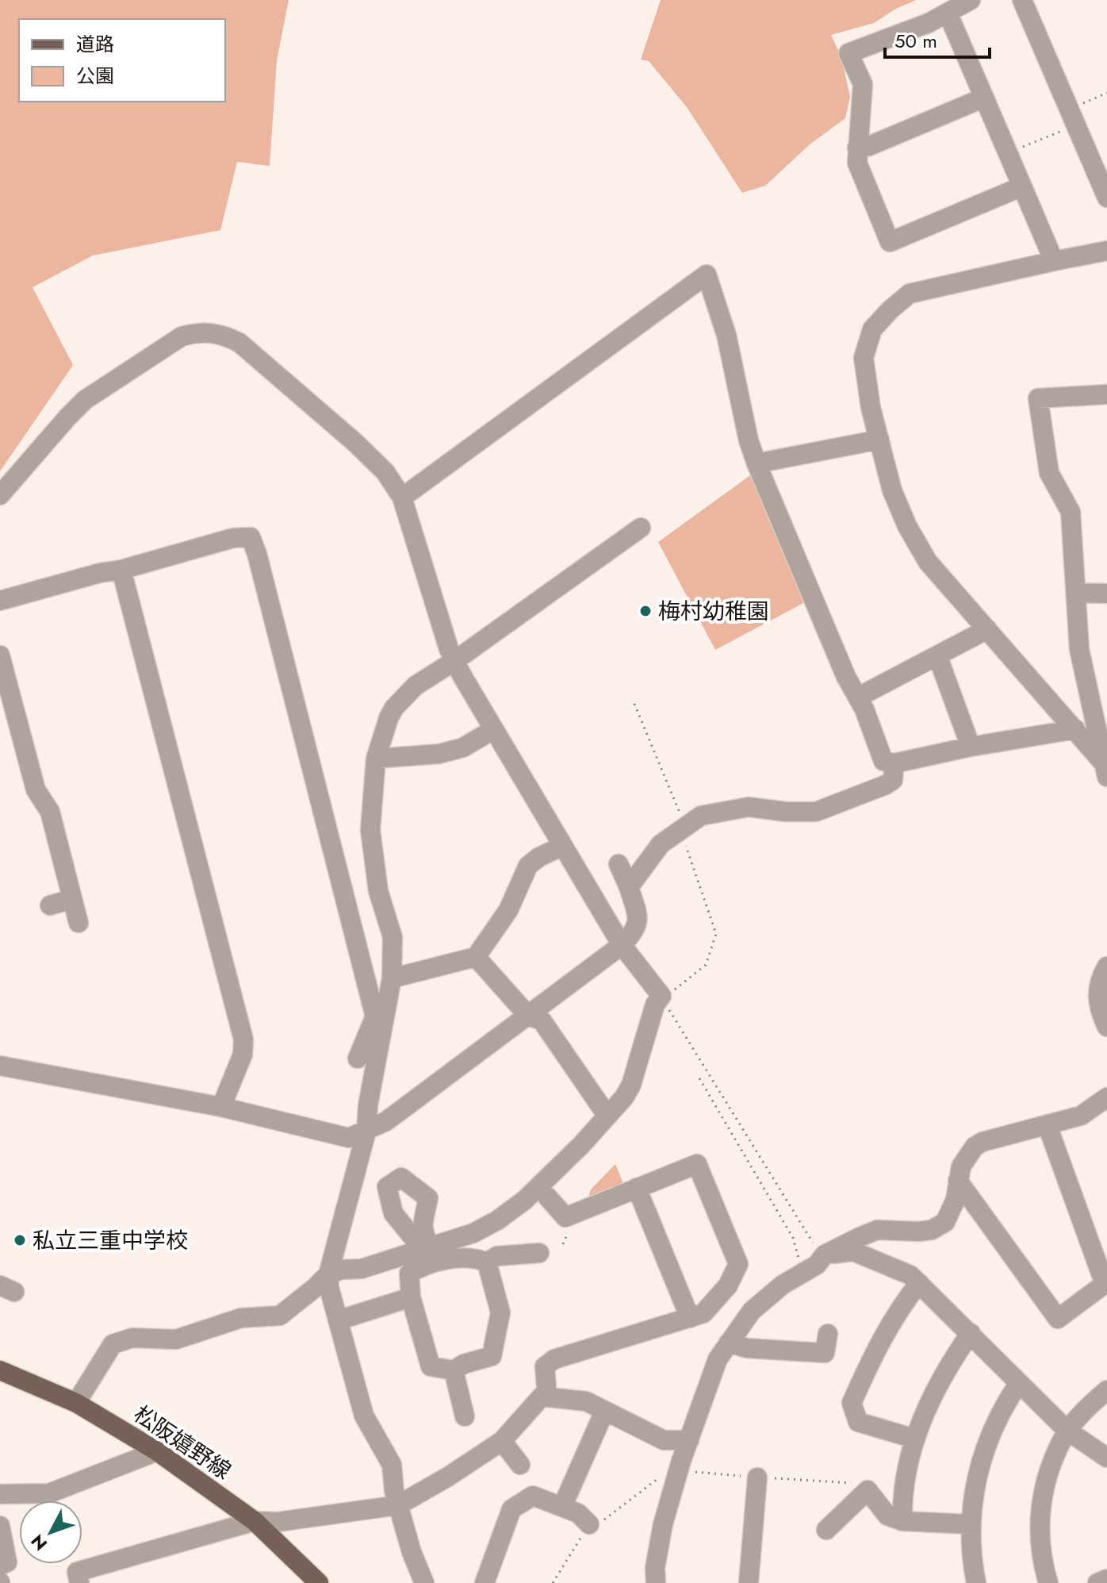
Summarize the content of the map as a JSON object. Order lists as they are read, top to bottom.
{
  "streets": {
    "main road": ["松阪嬉野線"]
  },
  "places": ["梅村幼稚園", "私立三重中学校"],
  "legend": ["道路", "公園"],
  "scale_bar": "50 m",
  "north": "bottom left"
}
